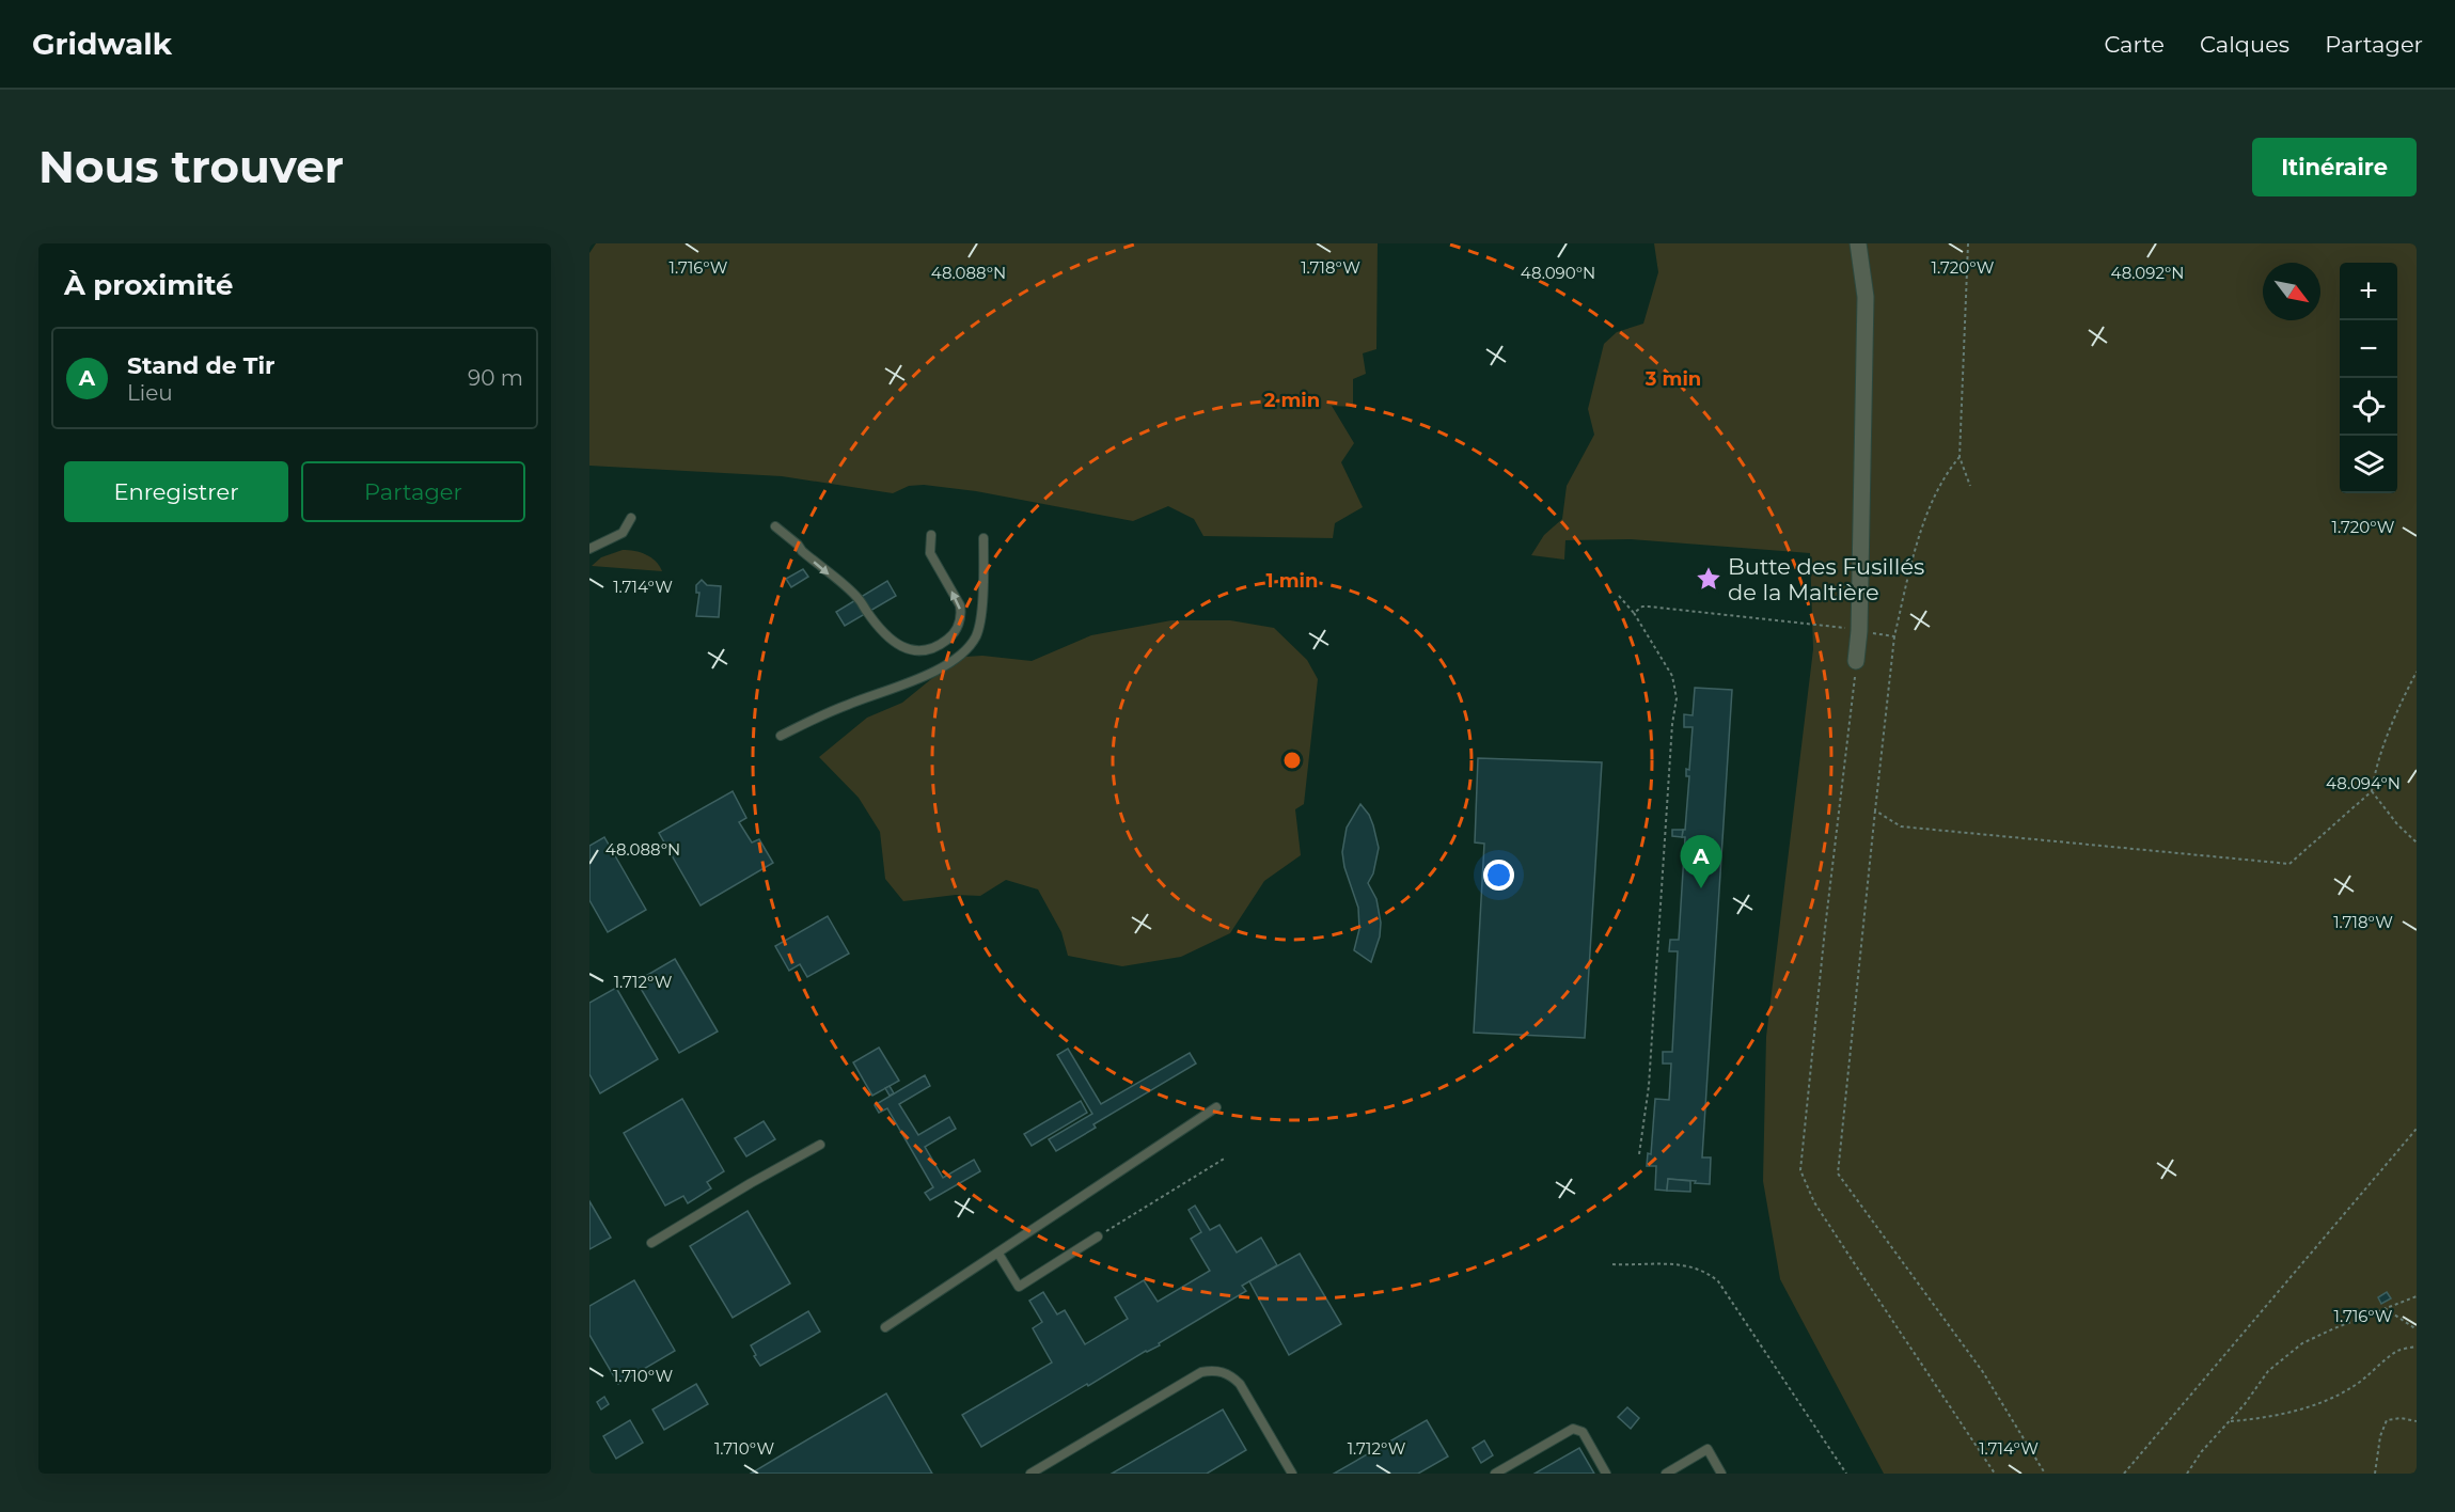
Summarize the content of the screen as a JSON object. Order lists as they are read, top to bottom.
{
  "places": {
    "place": ["Butte des Fusillés de la Maltière"]
  },
  "north": "bottom right",
  "page": {
    "header": "Gridwalk",
    "nav": ["Carte", "Calques", "Partager"],
    "buttons": [
      "Itinéraire",
      ["Enregistrer", "Partager"]
    ],
    "title": "Nous trouver",
    "heading": "À proximité",
    "map_buttons": ["+", "−"],
    "list": [
      {
        "mark": "A",
        "name": "Stand de Tir",
        "note": "Lieu",
        "value": "90 m"
      }
    ],
    "pins": "A"
  },
  "coordinates": [
    "1.716°W",
    "1.718°W",
    "1.720°W",
    "48.088°N",
    "48.090°N",
    "48.092°N",
    "1.714°W",
    "48.094°N",
    "1.712°W",
    "1.710°W"
  ],
  "rings": ["3 min", "2 min", "1 min"]
}
